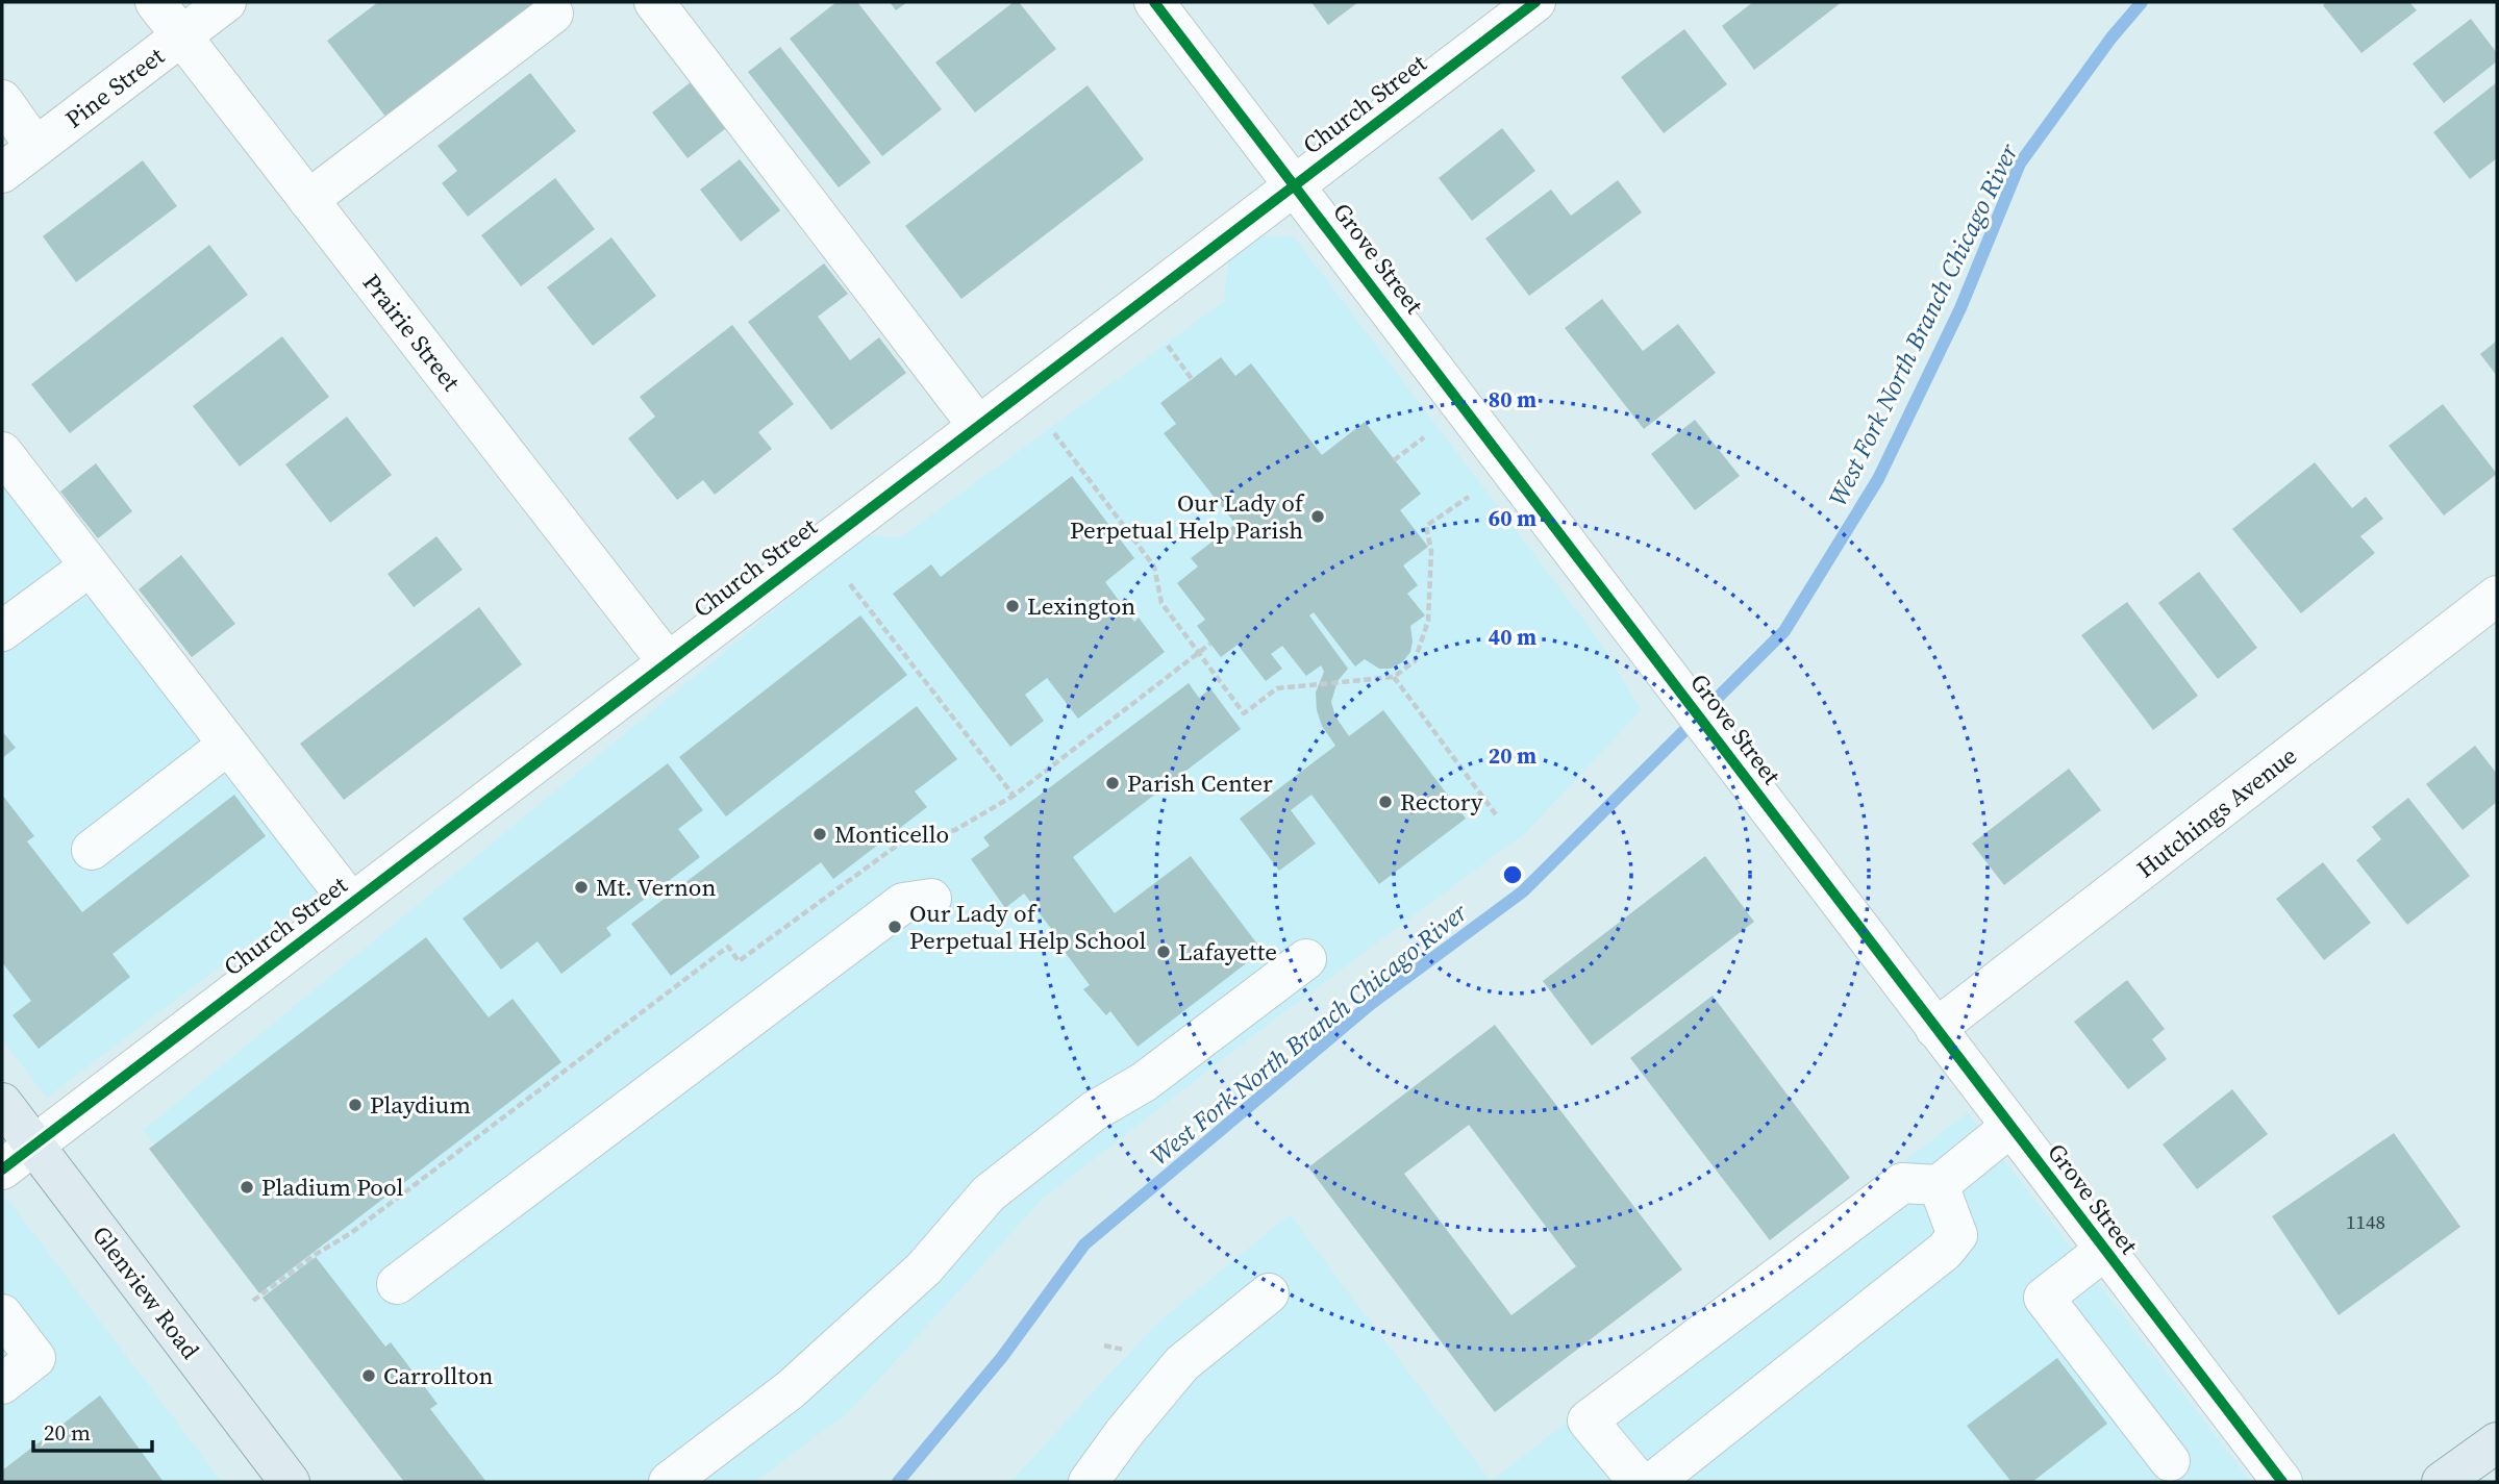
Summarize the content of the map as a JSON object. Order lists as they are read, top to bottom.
{
  "streets": {
    "main road": ["Glenview Road"],
    "street": [
      "Pine Street",
      "Church Street",
      "Grove Street",
      "Prairie Street",
      "Hutchings Avenue"
    ]
  },
  "crossings": [
    ["Pine Street", "Prairie Street"],
    ["Church Street", "Grove Street"],
    ["Church Street", "Prairie Street"],
    ["Church Street", "Glenview Road"],
    ["Grove Street", "Hutchings Avenue"]
  ],
  "water": ["West Fork North Branch Chicago River"],
  "places": [
    "Our Lady of Perpetual Help Parish",
    "Lexington",
    "Parish Center",
    "Rectory",
    "Monticello",
    "Mt. Vernon",
    "Our Lady of Perpetual Help School",
    "Lafayette",
    "Playdium",
    "Pladium Pool",
    "Carrollton"
  ],
  "house_numbers": ["1148"],
  "scale_bar": "20 m",
  "rings": [
    "80 m",
    "60 m",
    "40 m",
    "20 m"
  ]
}
